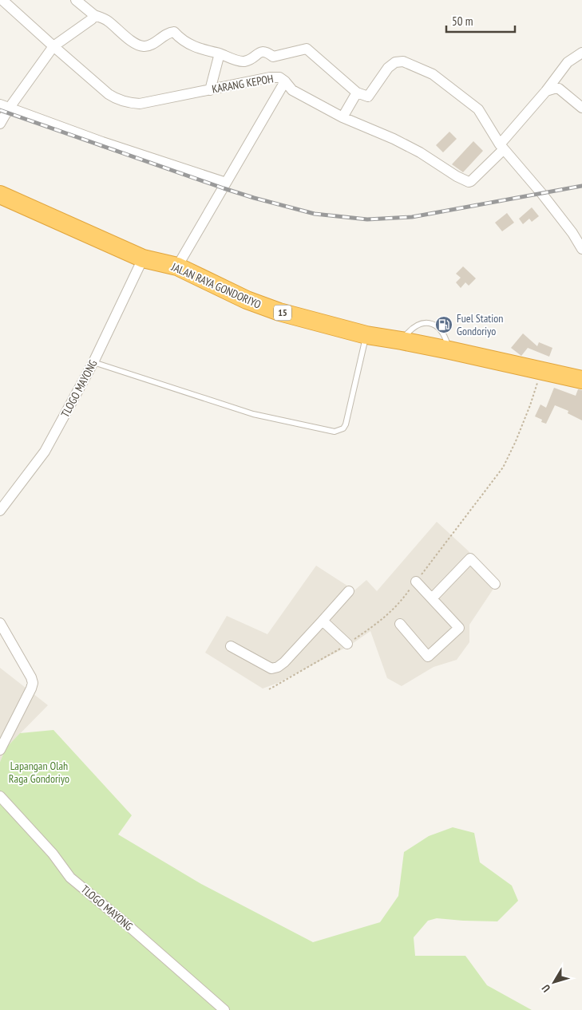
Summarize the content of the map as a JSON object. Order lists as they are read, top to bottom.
{
  "streets": {
    "highway": ["JALAN RAYA GONDORIYO", "15"],
    "street": ["KARANG KEPOH", "TLOGO MAYONG"]
  },
  "crossings": [
    ["KARANG KEPOH", "JALAN RAYA GONDORIYO"],
    ["JALAN RAYA GONDORIYO", "TLOGO MAYONG"]
  ],
  "parks": ["Lapangan Olah Raga Gondoriyo"],
  "places": {
    "fuel station": ["Fuel Station Gondoriyo"]
  },
  "scale_bar": "50 m",
  "north": "bottom left"
}
